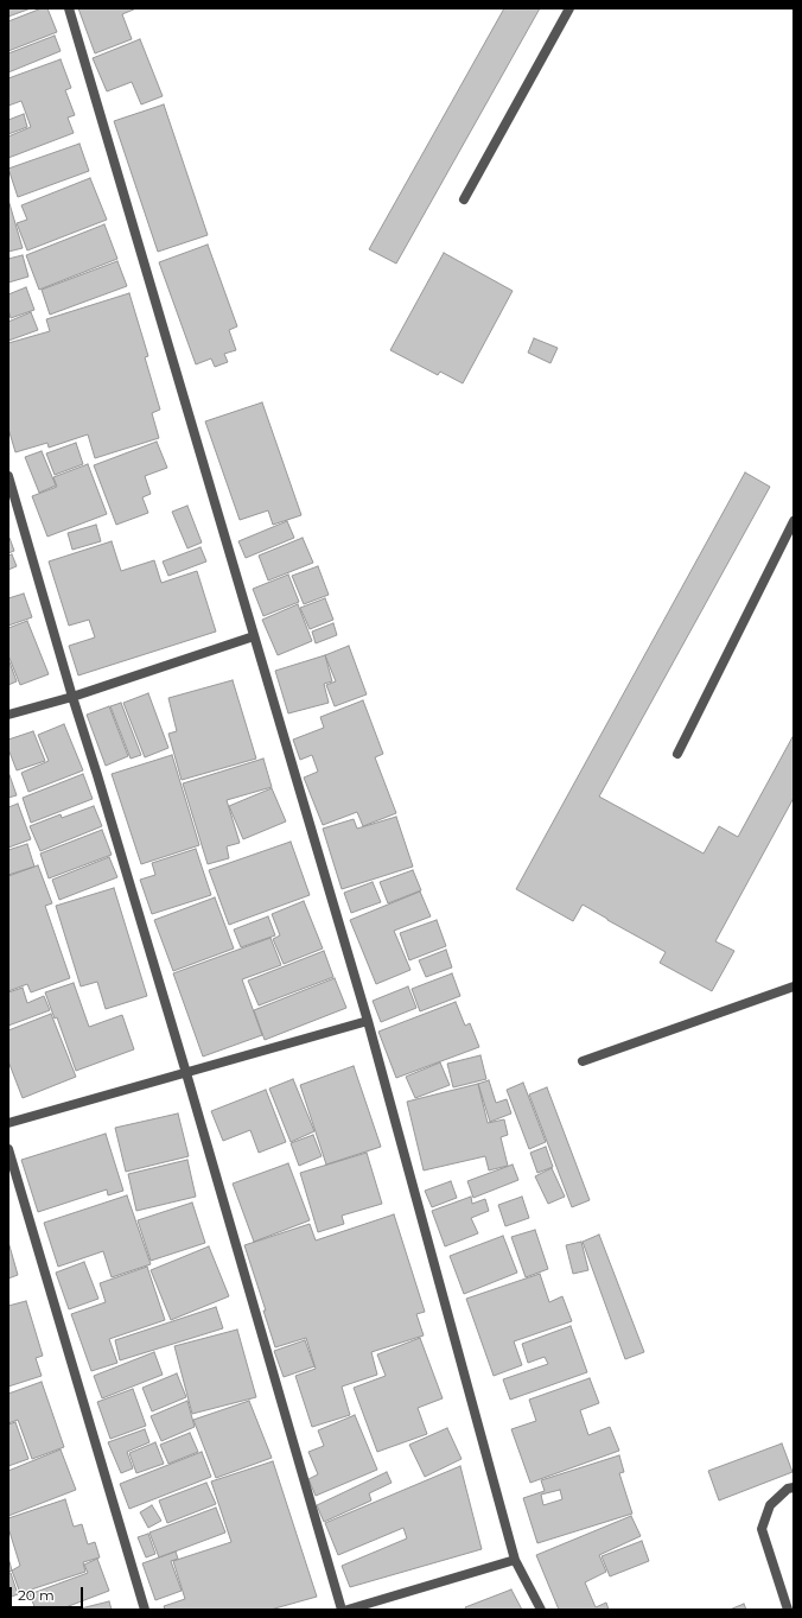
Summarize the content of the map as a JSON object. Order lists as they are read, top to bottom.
{
  "scale_bar": "20 m"
}
